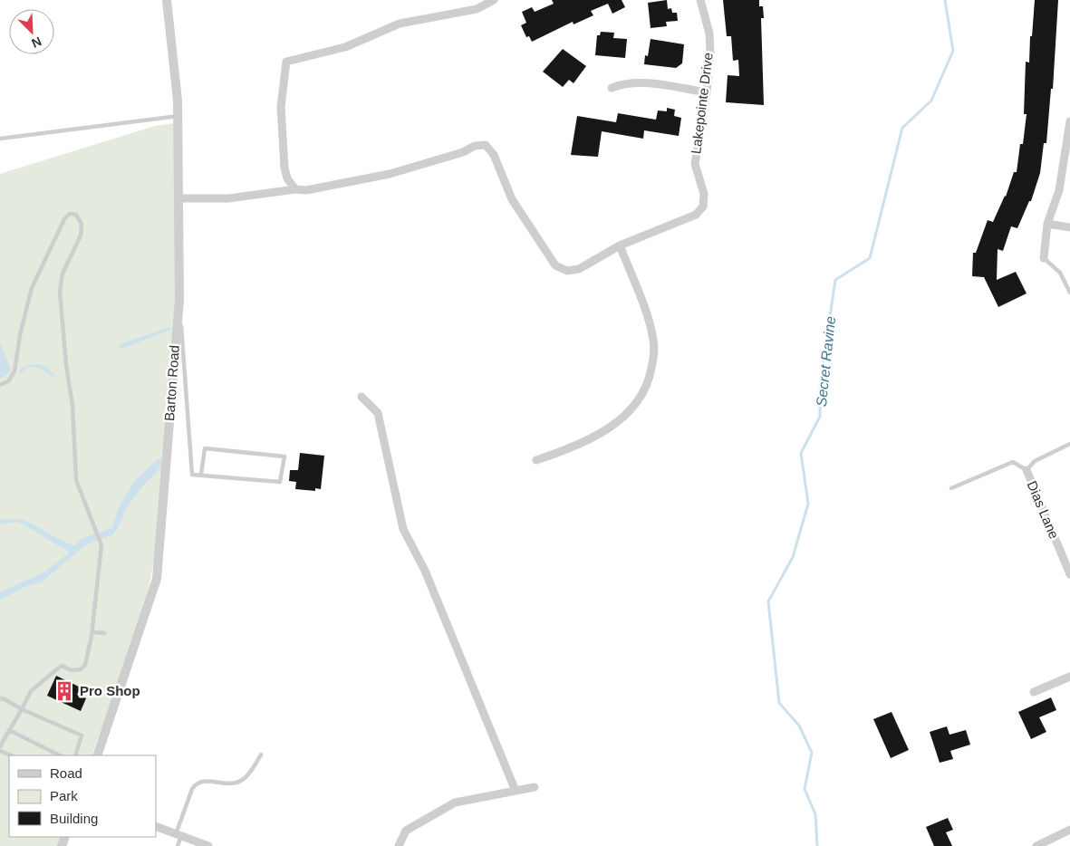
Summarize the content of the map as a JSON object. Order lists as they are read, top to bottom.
{
  "streets": {
    "street": ["Lakepointe Drive", "Barton Road", "Dias Lane"]
  },
  "water": ["Secret Ravine"],
  "places": {
    "building": ["Pro Shop"]
  },
  "legend": ["Road", "Park", "Building"],
  "north": "bottom right"
}
